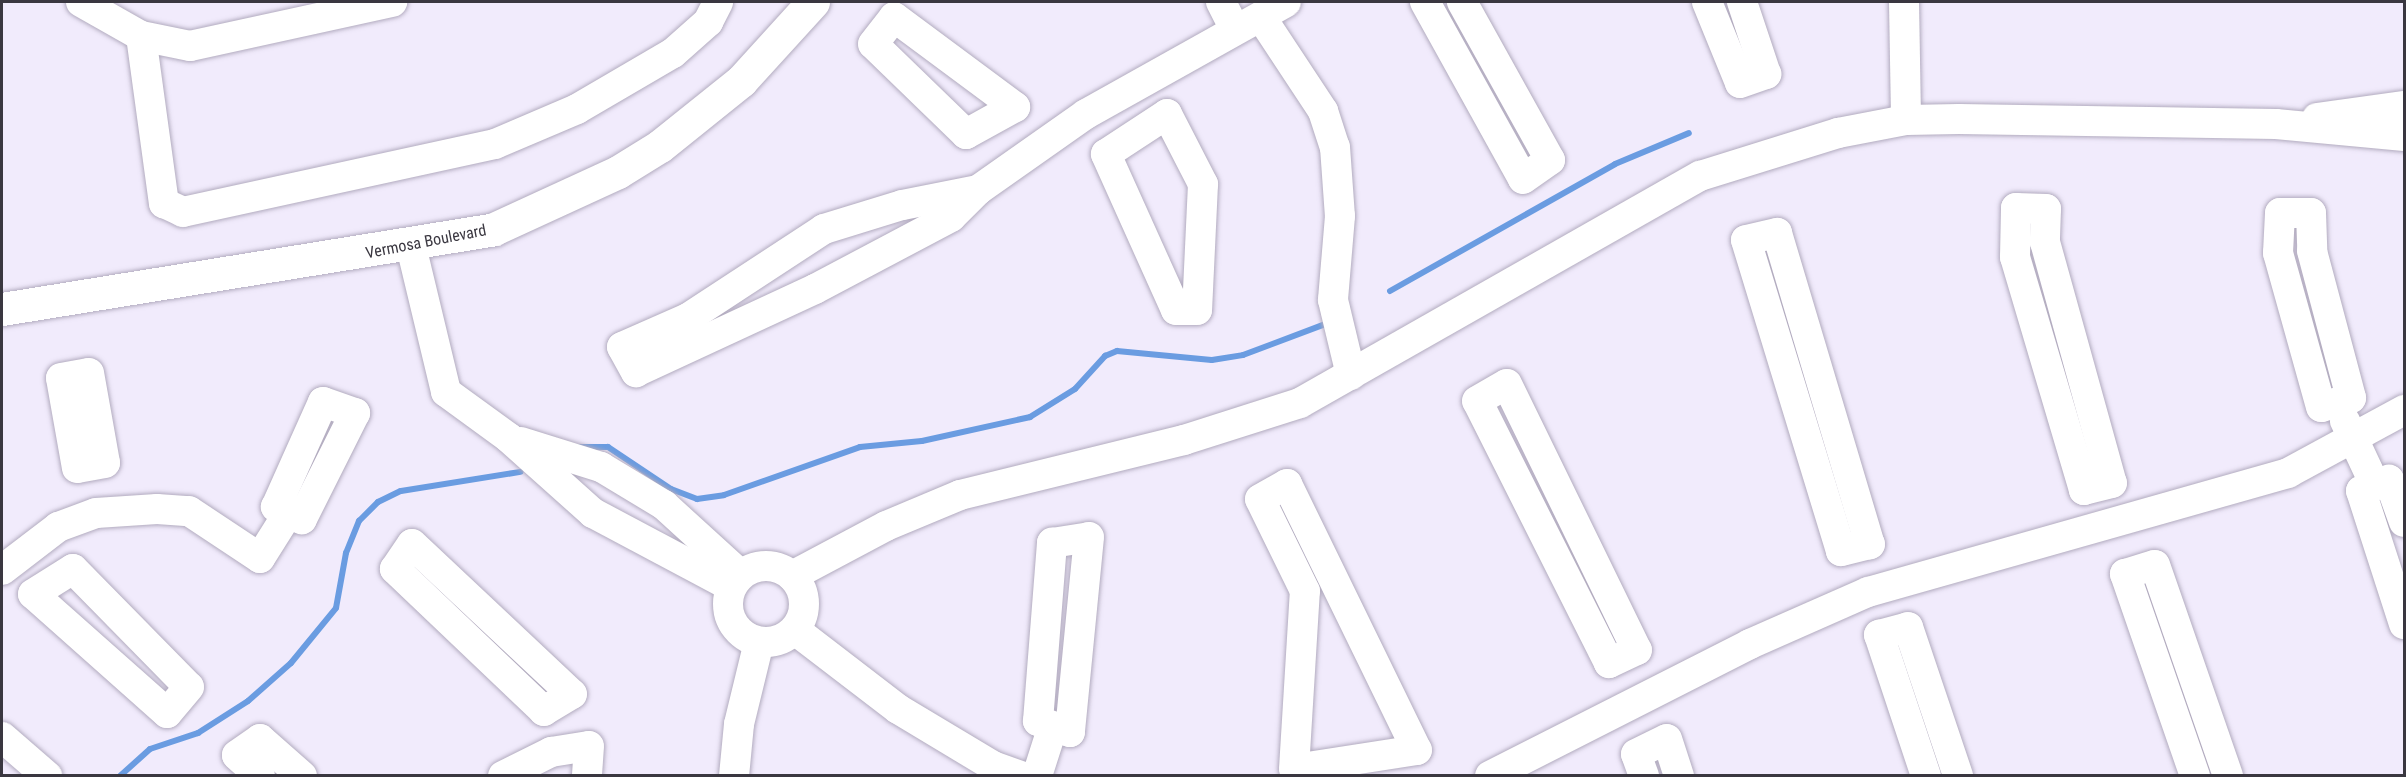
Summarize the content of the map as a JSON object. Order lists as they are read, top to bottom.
{
  "streets": {
    "main road": ["Vermosa Boulevard"]
  }
}
